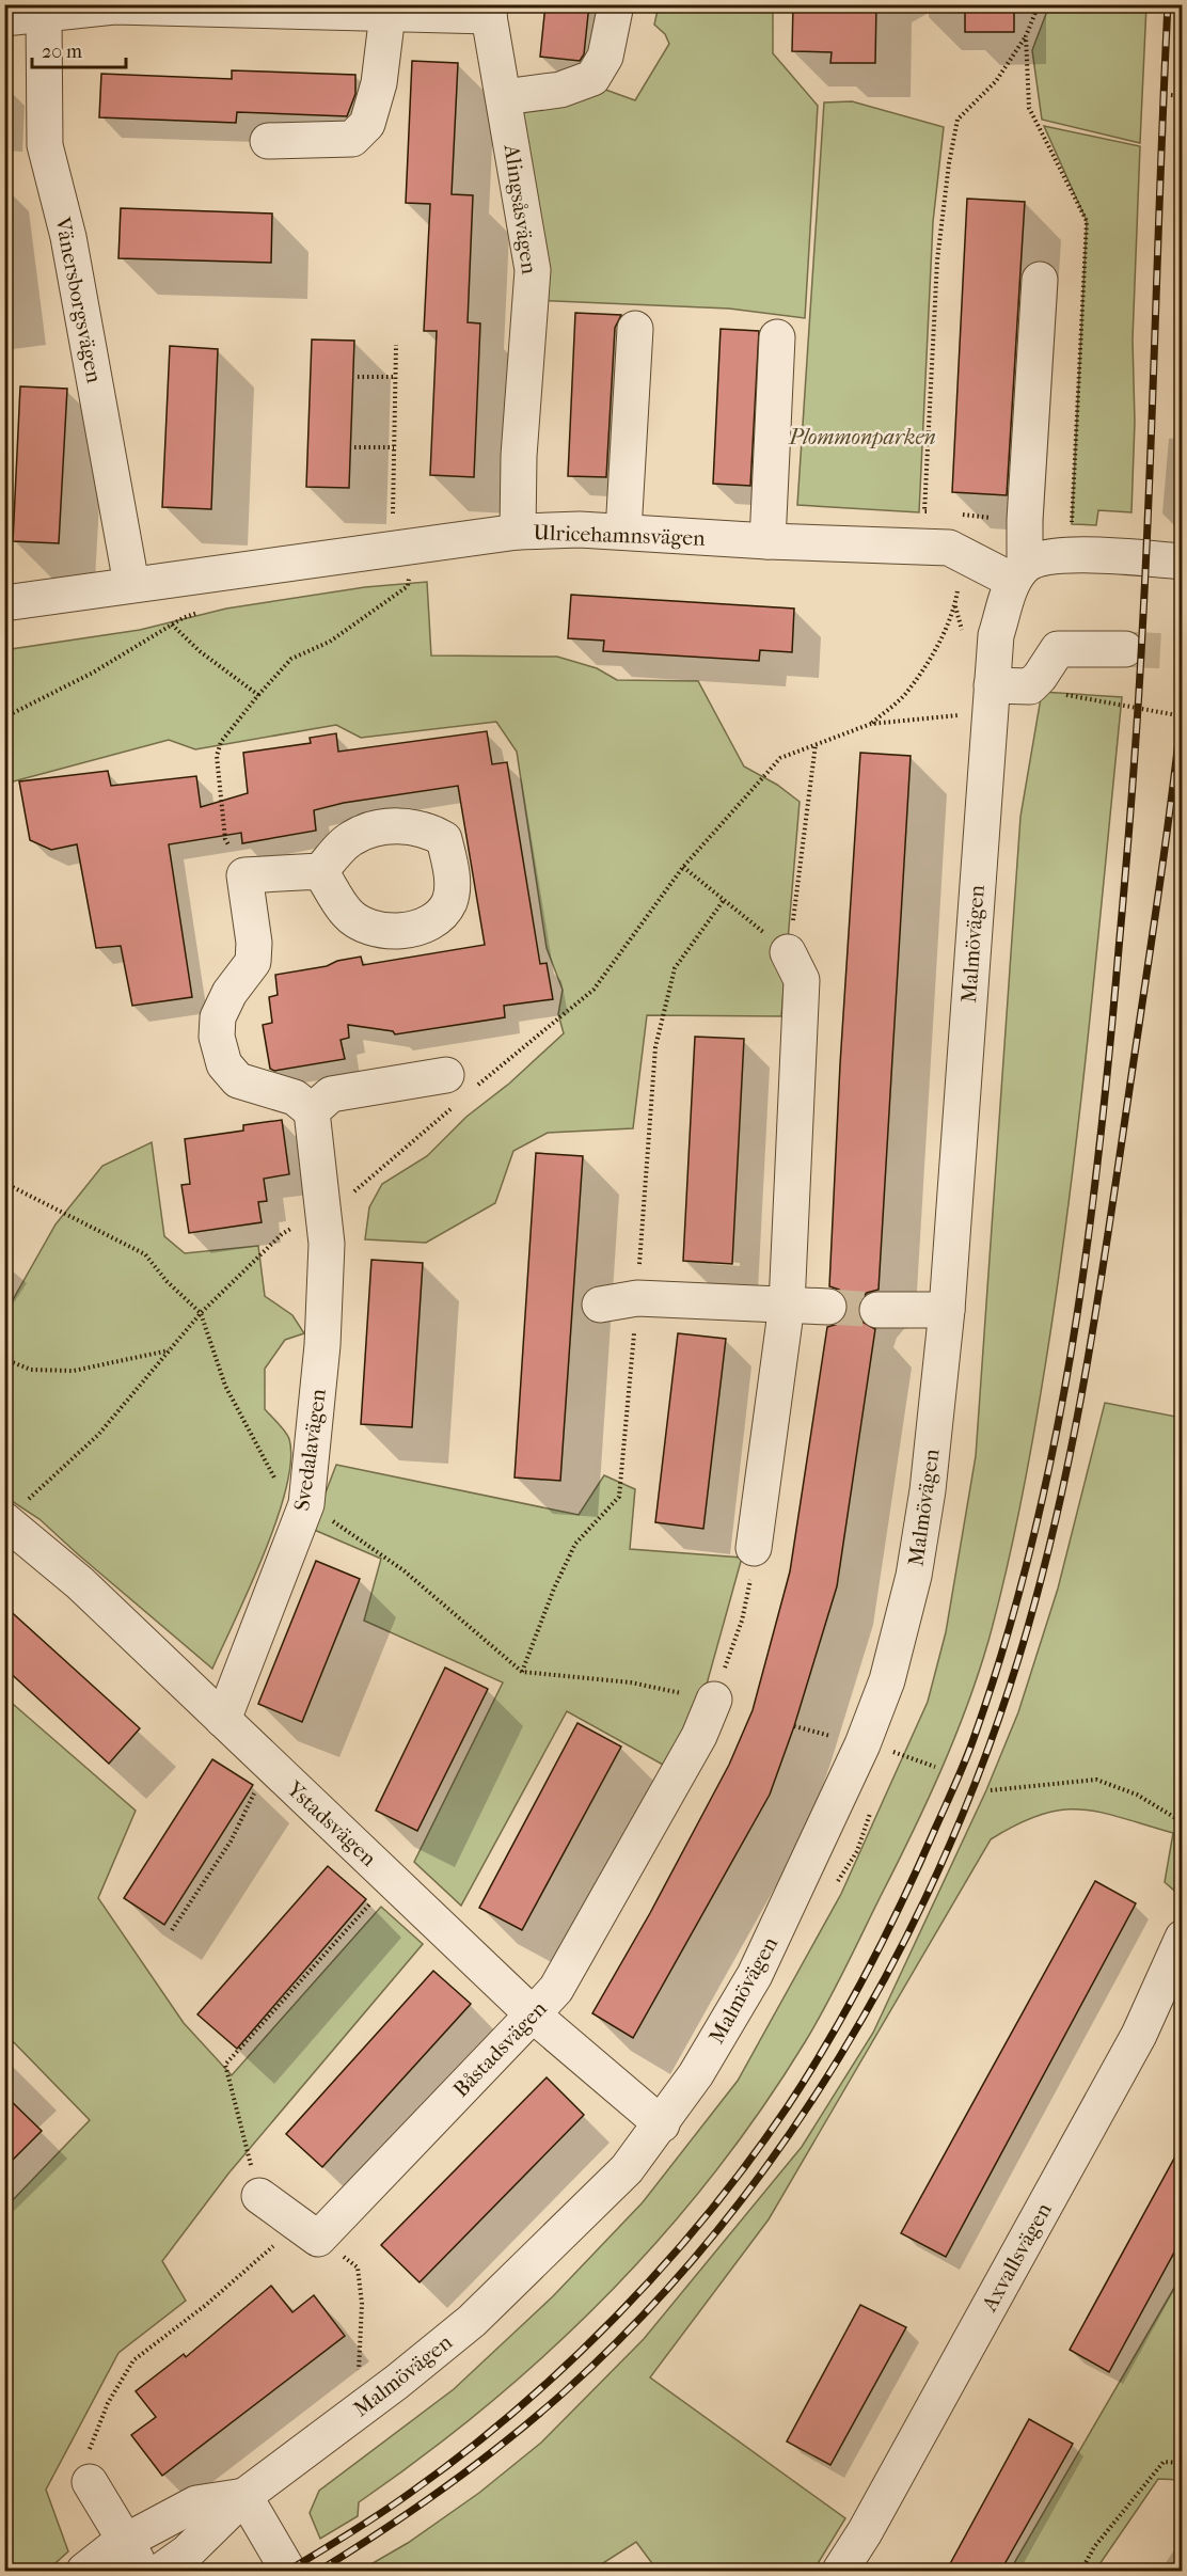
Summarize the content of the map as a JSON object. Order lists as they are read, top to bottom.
{
  "streets": {
    "street": [
      "Alingsåsvägen",
      "Vänersborgsvägen",
      "Ulricehamnsvägen",
      "Malmövägen",
      "Svedalavägen",
      "Ystadsvägen",
      "Båstadsvägen",
      "Axvallsvägen"
    ]
  },
  "crossings": [
    ["Alingsåsvägen", "Ulricehamnsvägen"],
    ["Vänersborgsvägen", "Ulricehamnsvägen"],
    ["Ulricehamnsvägen", "Malmövägen"],
    ["Malmövägen", "Ystadsvägen"],
    ["Svedalavägen", "Ystadsvägen"],
    ["Ystadsvägen", "Båstadsvägen"]
  ],
  "parks": ["Plommonparken"],
  "scale_bar": "20 m"
}
